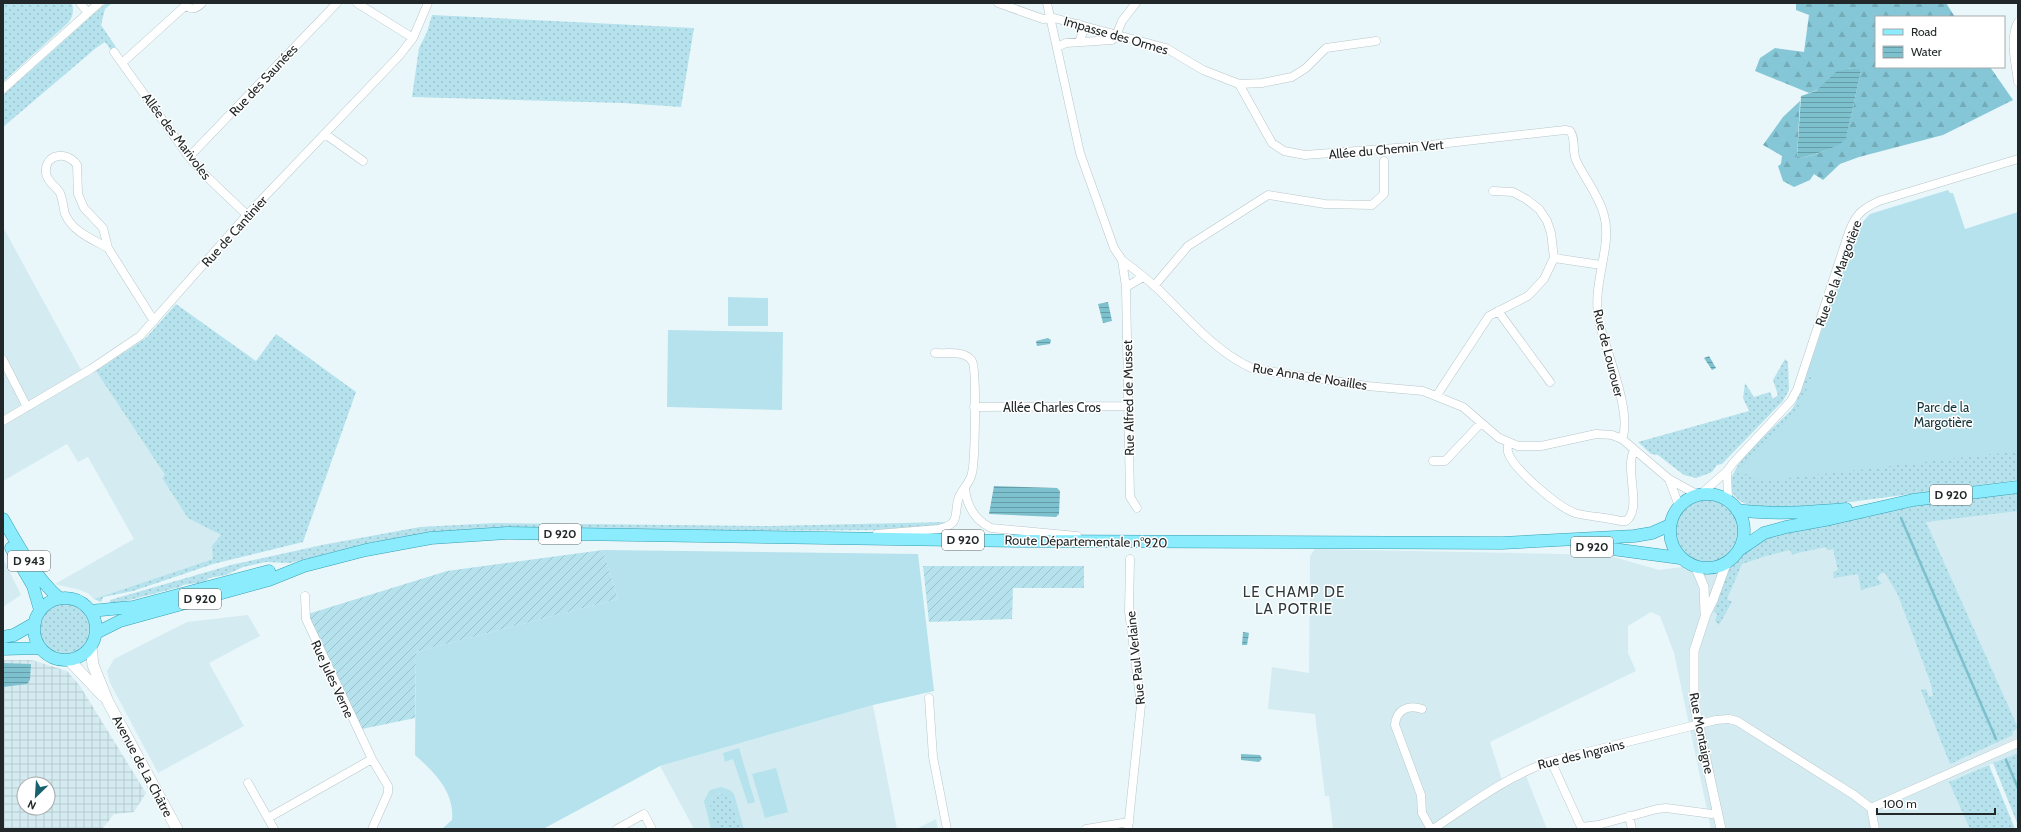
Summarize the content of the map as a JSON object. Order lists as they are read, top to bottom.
{
  "streets": {
    "main road": [
      "D 920",
      "Route Départementale n°920",
      "D 943",
      "Avenue de La Châtre"
    ],
    "street": [
      "Impasse des Ormes",
      "Rue des Saunées",
      "Allée des Marivoles",
      "Allée du Chemin Vert",
      "Rue de Cantinier",
      "Rue de la Margotière",
      "Rue de Lourouer",
      "Rue Anna de Noailles",
      "Rue Alfred de Musset",
      "Allée Charles Cros",
      "Rue Paul Verlaine",
      "Rue Jules Verne",
      "Rue Montaigne",
      "Rue des Ingrains"
    ]
  },
  "crossings": [
    ["Impasse des Ormes", "Allée du Chemin Vert"],
    ["Impasse des Ormes", "Rue Alfred de Musset"],
    ["Rue des Saunées", "Allée des Marivoles"],
    ["Allée des Marivoles", "Rue de Cantinier"],
    ["Allée du Chemin Vert", "Rue de Lourouer"],
    ["Rue de la Margotière", "D 920"],
    ["Rue de la Margotière", "Rue Montaigne"],
    ["Rue Anna de Noailles", "Rue Alfred de Musset"],
    ["Rue Alfred de Musset", "Allée Charles Cros"],
    ["D 920", "Route Départementale n°920"],
    ["D 920", "D 943"],
    ["D 920", "Rue Montaigne"],
    ["D 920", "Avenue de La Châtre"],
    ["D 943", "Avenue de La Châtre"],
    ["Rue Montaigne", "Rue des Ingrains"]
  ],
  "districts": ["LE CHAMP DE LA POTRIE"],
  "parks": ["Parc de la Margotière"],
  "legend": ["Road", "Water"],
  "scale_bar": "100 m",
  "north": "bottom left"
}
